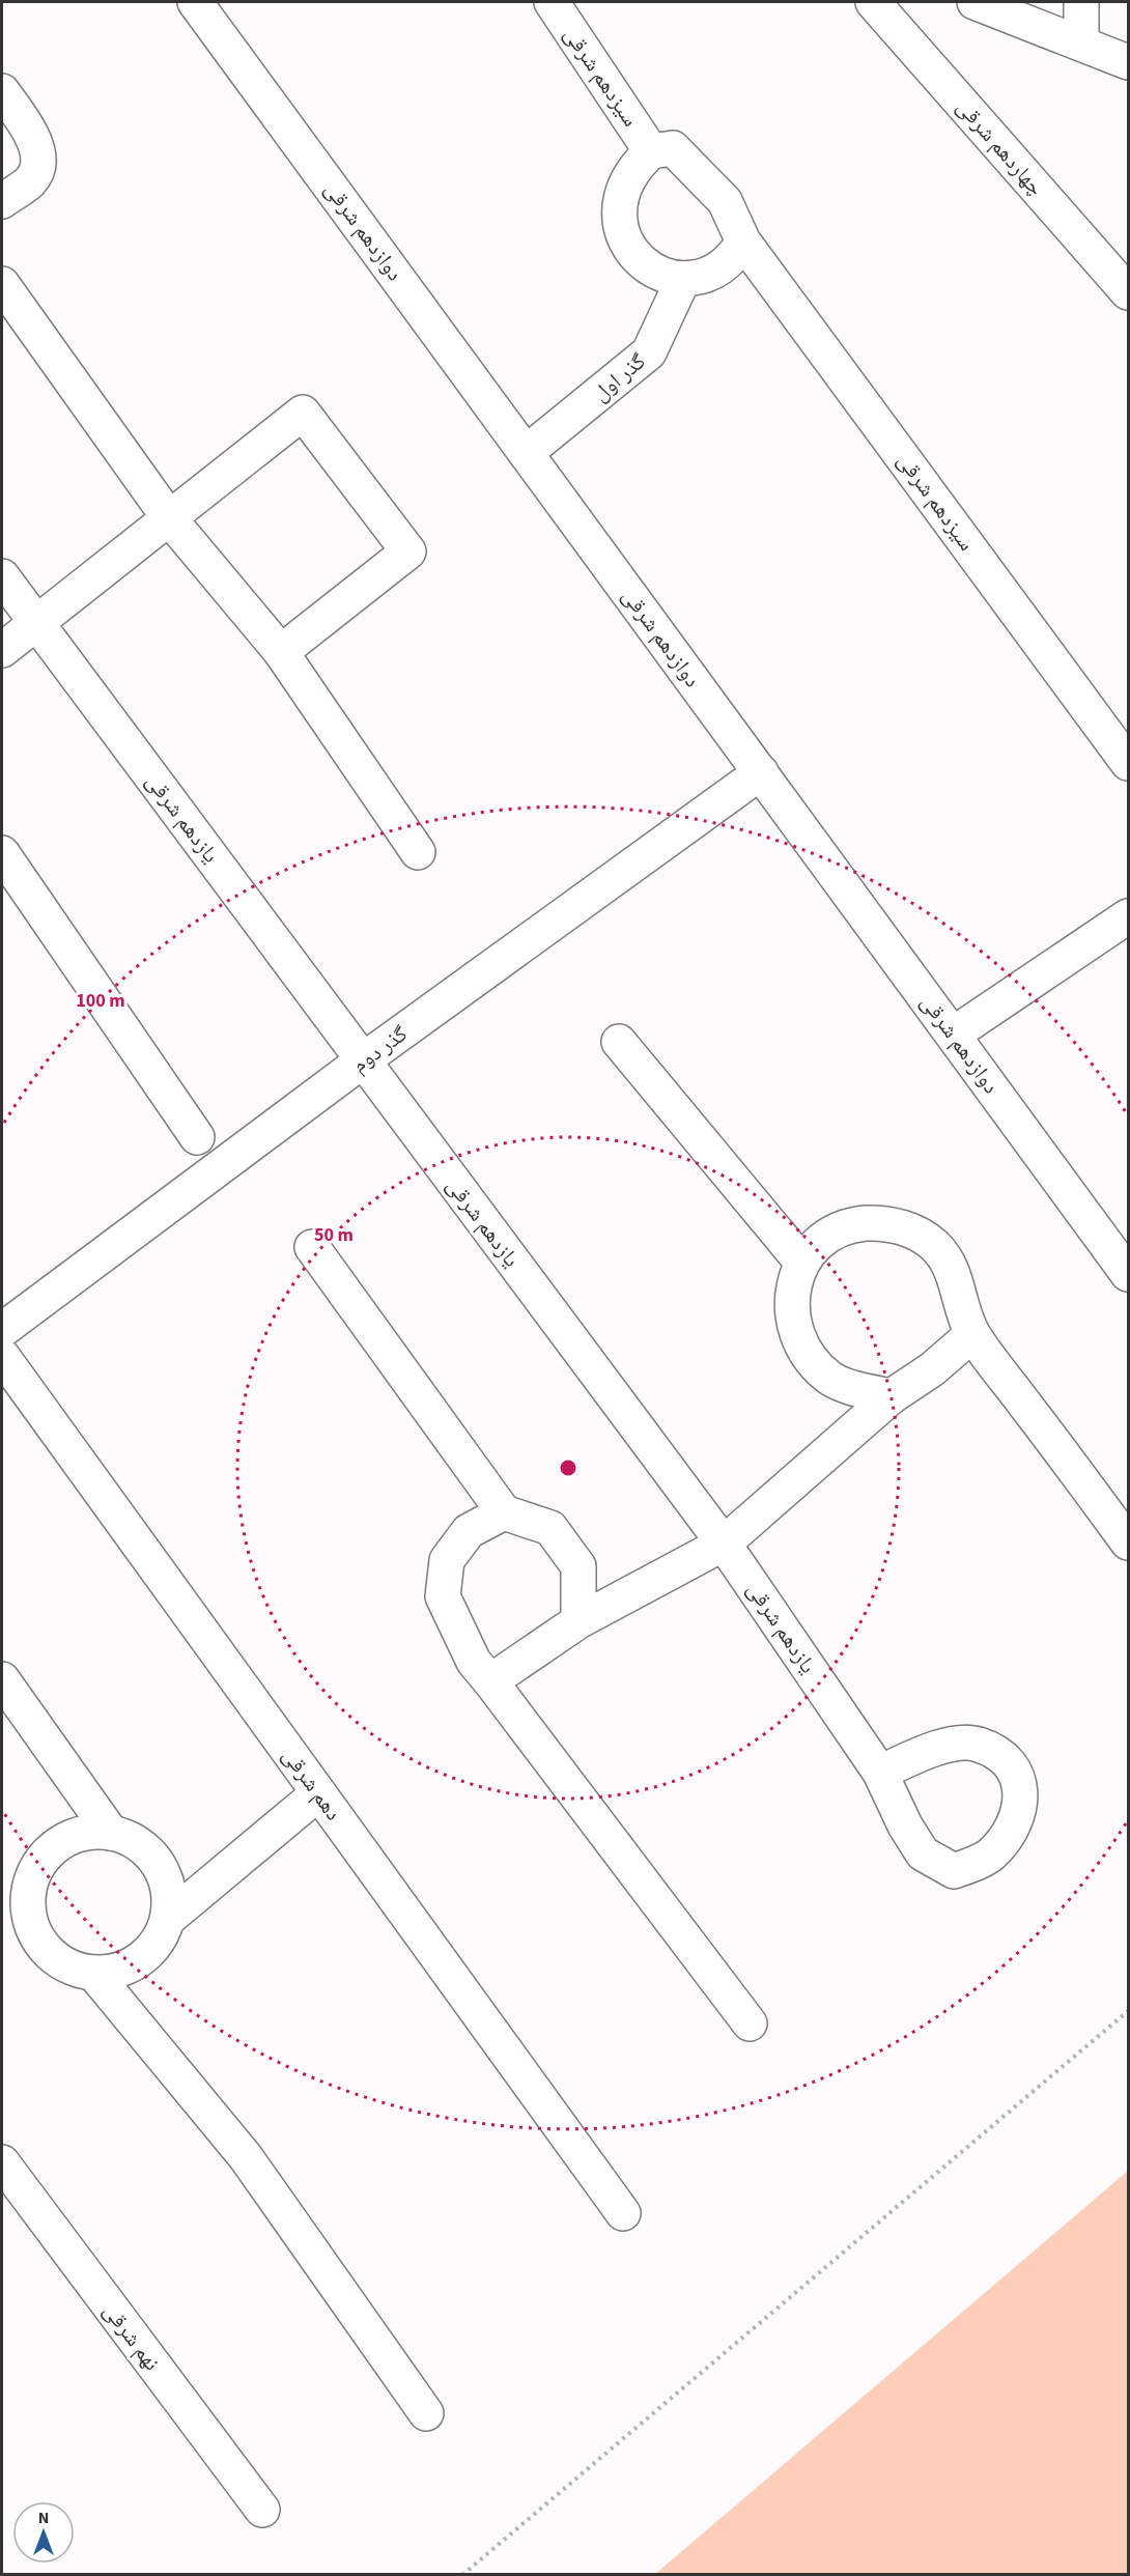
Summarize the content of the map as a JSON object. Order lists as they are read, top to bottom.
{
  "streets": {
    "street": [
      "سیزدهم شرقی",
      "چهاردهم شرقی",
      "دوازدهم شرقی",
      "گذر اول",
      "یازدهم شرقی",
      "گذر دوم",
      "دهم شرقی",
      "نهم شرقی"
    ]
  },
  "crossings": [
    ["سیزدهم شرقی", "گذر اول"],
    ["دوازدهم شرقی", "گذر اول"],
    ["دوازدهم شرقی", "گذر دوم"],
    ["یازدهم شرقی", "گذر دوم"]
  ],
  "north": "top",
  "rings": ["100 m", "50 m"]
}
